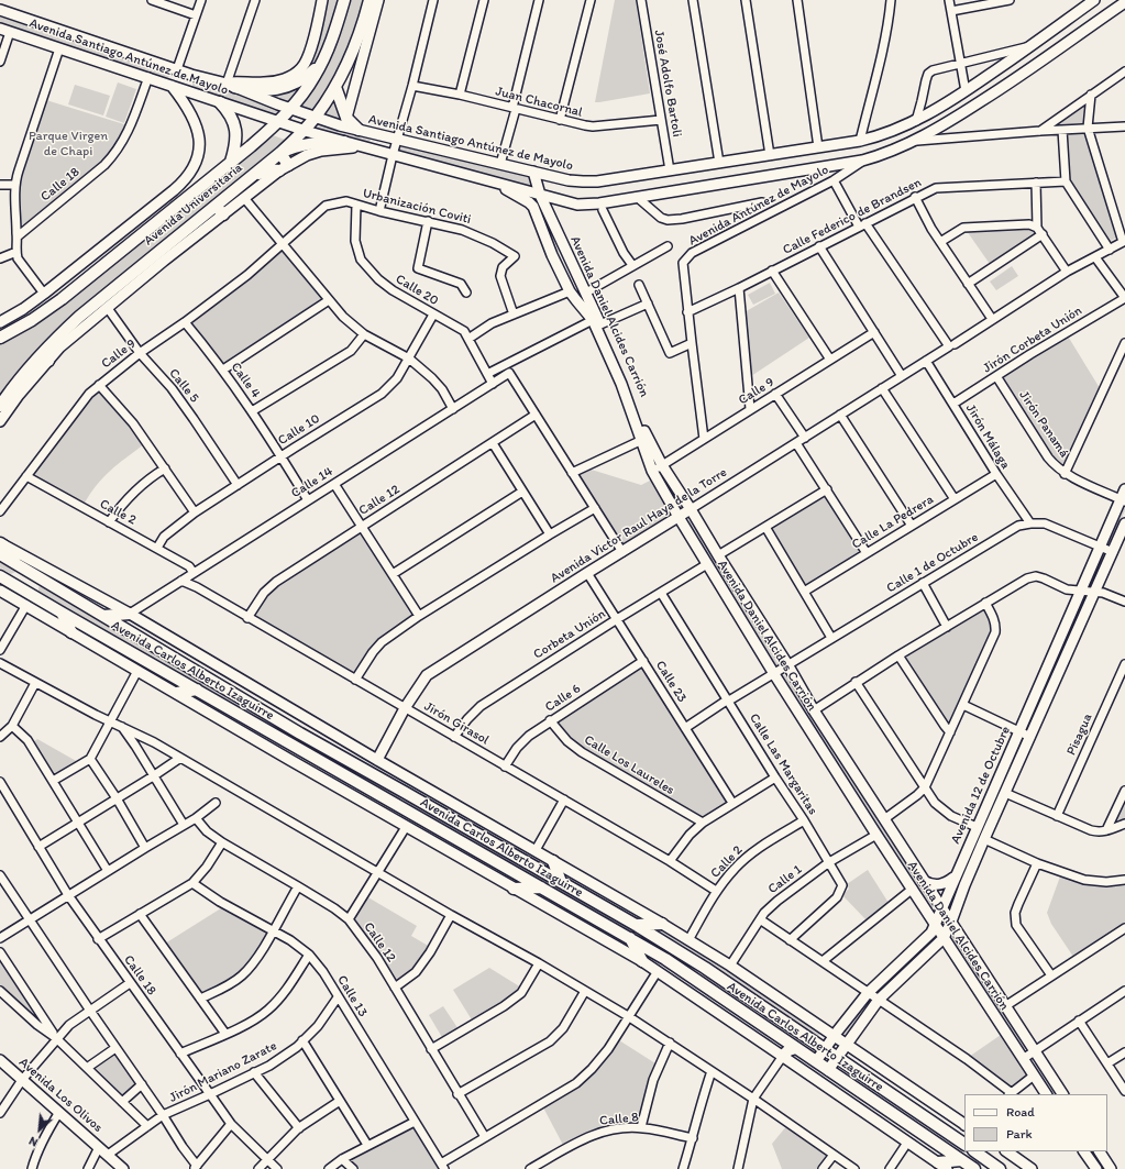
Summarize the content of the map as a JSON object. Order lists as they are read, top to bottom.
{
  "streets": {
    "main road": ["Avenida Universitaria", "Avenida Carlos Alberto Izaguirre"],
    "street": [
      "Avenida Santiago Antúnez de Mayolo",
      "José Adolfo Bartoli",
      "Juan Chacornal",
      "Calle 18",
      "Avenida Antúnez de Mayolo",
      "Urbanización Coviti",
      "Calle Federico de Brandsen",
      "Calle 20",
      "Avenida Daniel Alcides Carrión",
      "Jirón Corbeta Unión",
      "Calle 9",
      "Calle 4",
      "Calle 5",
      "Jirón Panamá",
      "Calle 10",
      "Jirón Málaga",
      "Calle 14",
      "Calle 12",
      "Calle 2",
      "Calle La Pedrera",
      "Avenida Victor Raul Haya de la Torre",
      "Calle 1 de Octubre",
      "Corbeta Unión",
      "Calle 23",
      "Calle 6",
      "Jirón Girasol",
      "Pisagua",
      "Calle Las Margaritas",
      "Calle Los Laureles",
      "Avenida 12 de Octubre",
      "Calle 1",
      "Calle 13",
      "Jirón Mariano Zarate",
      "Avenida Los Olivos",
      "Calle 8"
    ]
  },
  "crossings": [
    ["Avenida Santiago Antúnez de Mayolo", "José Adolfo Bartoli"],
    ["Avenida Santiago Antúnez de Mayolo", "Calle 18"],
    ["Avenida Santiago Antúnez de Mayolo", "Avenida Universitaria"],
    ["Avenida Santiago Antúnez de Mayolo", "Avenida Antúnez de Mayolo"],
    ["Avenida Santiago Antúnez de Mayolo", "Avenida Daniel Alcides Carrión"],
    ["José Adolfo Bartoli", "Juan Chacornal"],
    ["Calle 18", "Jirón Mariano Zarate"],
    ["Avenida Universitaria", "Calle 5"],
    ["Avenida Antúnez de Mayolo", "Calle Federico de Brandsen"],
    ["Avenida Antúnez de Mayolo", "Calle 9"],
    ["Urbanización Coviti", "Calle 20"],
    ["Urbanización Coviti", "Calle 9"],
    ["Calle 20", "Calle 10"],
    ["Calle 20", "Calle 14"],
    ["Avenida Daniel Alcides Carrión", "Calle 9"],
    ["Avenida Daniel Alcides Carrión", "Avenida Victor Raul Haya de la Torre"],
    ["Avenida Daniel Alcides Carrión", "Calle 1 de Octubre"],
    ["Avenida Daniel Alcides Carrión", "Corbeta Unión"],
    ["Avenida Daniel Alcides Carrión", "Avenida 12 de Octubre"],
    ["Avenida Daniel Alcides Carrión", "Calle 1"],
    ["Jirón Corbeta Unión", "Jirón Panamá"],
    ["Jirón Corbeta Unión", "Jirón Málaga"],
    ["Calle 9", "Calle 4"],
    ["Calle 9", "Calle 5"],
    ["Calle 9", "Calle 2"],
    ["Calle 4", "Calle 10"],
    ["Calle 4", "Calle 14"],
    ["Calle 5", "Calle 10"],
    ["Jirón Panamá", "Avenida 12 de Octubre"],
    ["Calle 10", "Calle 2"],
    ["Jirón Málaga", "Calle La Pedrera"],
    ["Jirón Málaga", "Avenida Victor Raul Haya de la Torre"],
    ["Jirón Málaga", "Calle 1 de Octubre"],
    ["Calle 14", "Calle 12"],
    ["Calle 14", "Calle 2"],
    ["Calle 14", "Avenida Carlos Alberto Izaguirre"],
    ["Calle 14", "Jirón Girasol"],
    ["Calle 12", "Jirón Girasol"],
    ["Calle 2", "Avenida Carlos Alberto Izaguirre"],
    ["Calle 2", "Jirón Girasol"],
    ["Calle 2", "Calle Las Margaritas"],
    ["Avenida Victor Raul Haya de la Torre", "Avenida Carlos Alberto Izaguirre"],
    ["Avenida Victor Raul Haya de la Torre", "Calle 23"],
    ["Avenida Victor Raul Haya de la Torre", "Jirón Girasol"],
    ["Calle 1 de Octubre", "Calle 23"],
    ["Calle 1 de Octubre", "Calle Las Margaritas"],
    ["Calle 1 de Octubre", "Avenida 12 de Octubre"],
    ["Corbeta Unión", "Calle 23"],
    ["Corbeta Unión", "Jirón Girasol"],
    ["Corbeta Unión", "Calle Las Margaritas"],
    ["Avenida Carlos Alberto Izaguirre", "Avenida 12 de Octubre"],
    ["Avenida Carlos Alberto Izaguirre", "Calle 1"],
    ["Calle 23", "Calle 6"],
    ["Calle 6", "Jirón Girasol"],
    ["Calle 6", "Calle Los Laureles"],
    ["Calle Las Margaritas", "Calle 1"],
    ["Calle 13", "Jirón Mariano Zarate"],
    ["Jirón Mariano Zarate", "Avenida Los Olivos"]
  ],
  "parks": ["Parque Virgen de Chapi"],
  "legend": ["Road", "Park"],
  "north": "bottom left"
}
